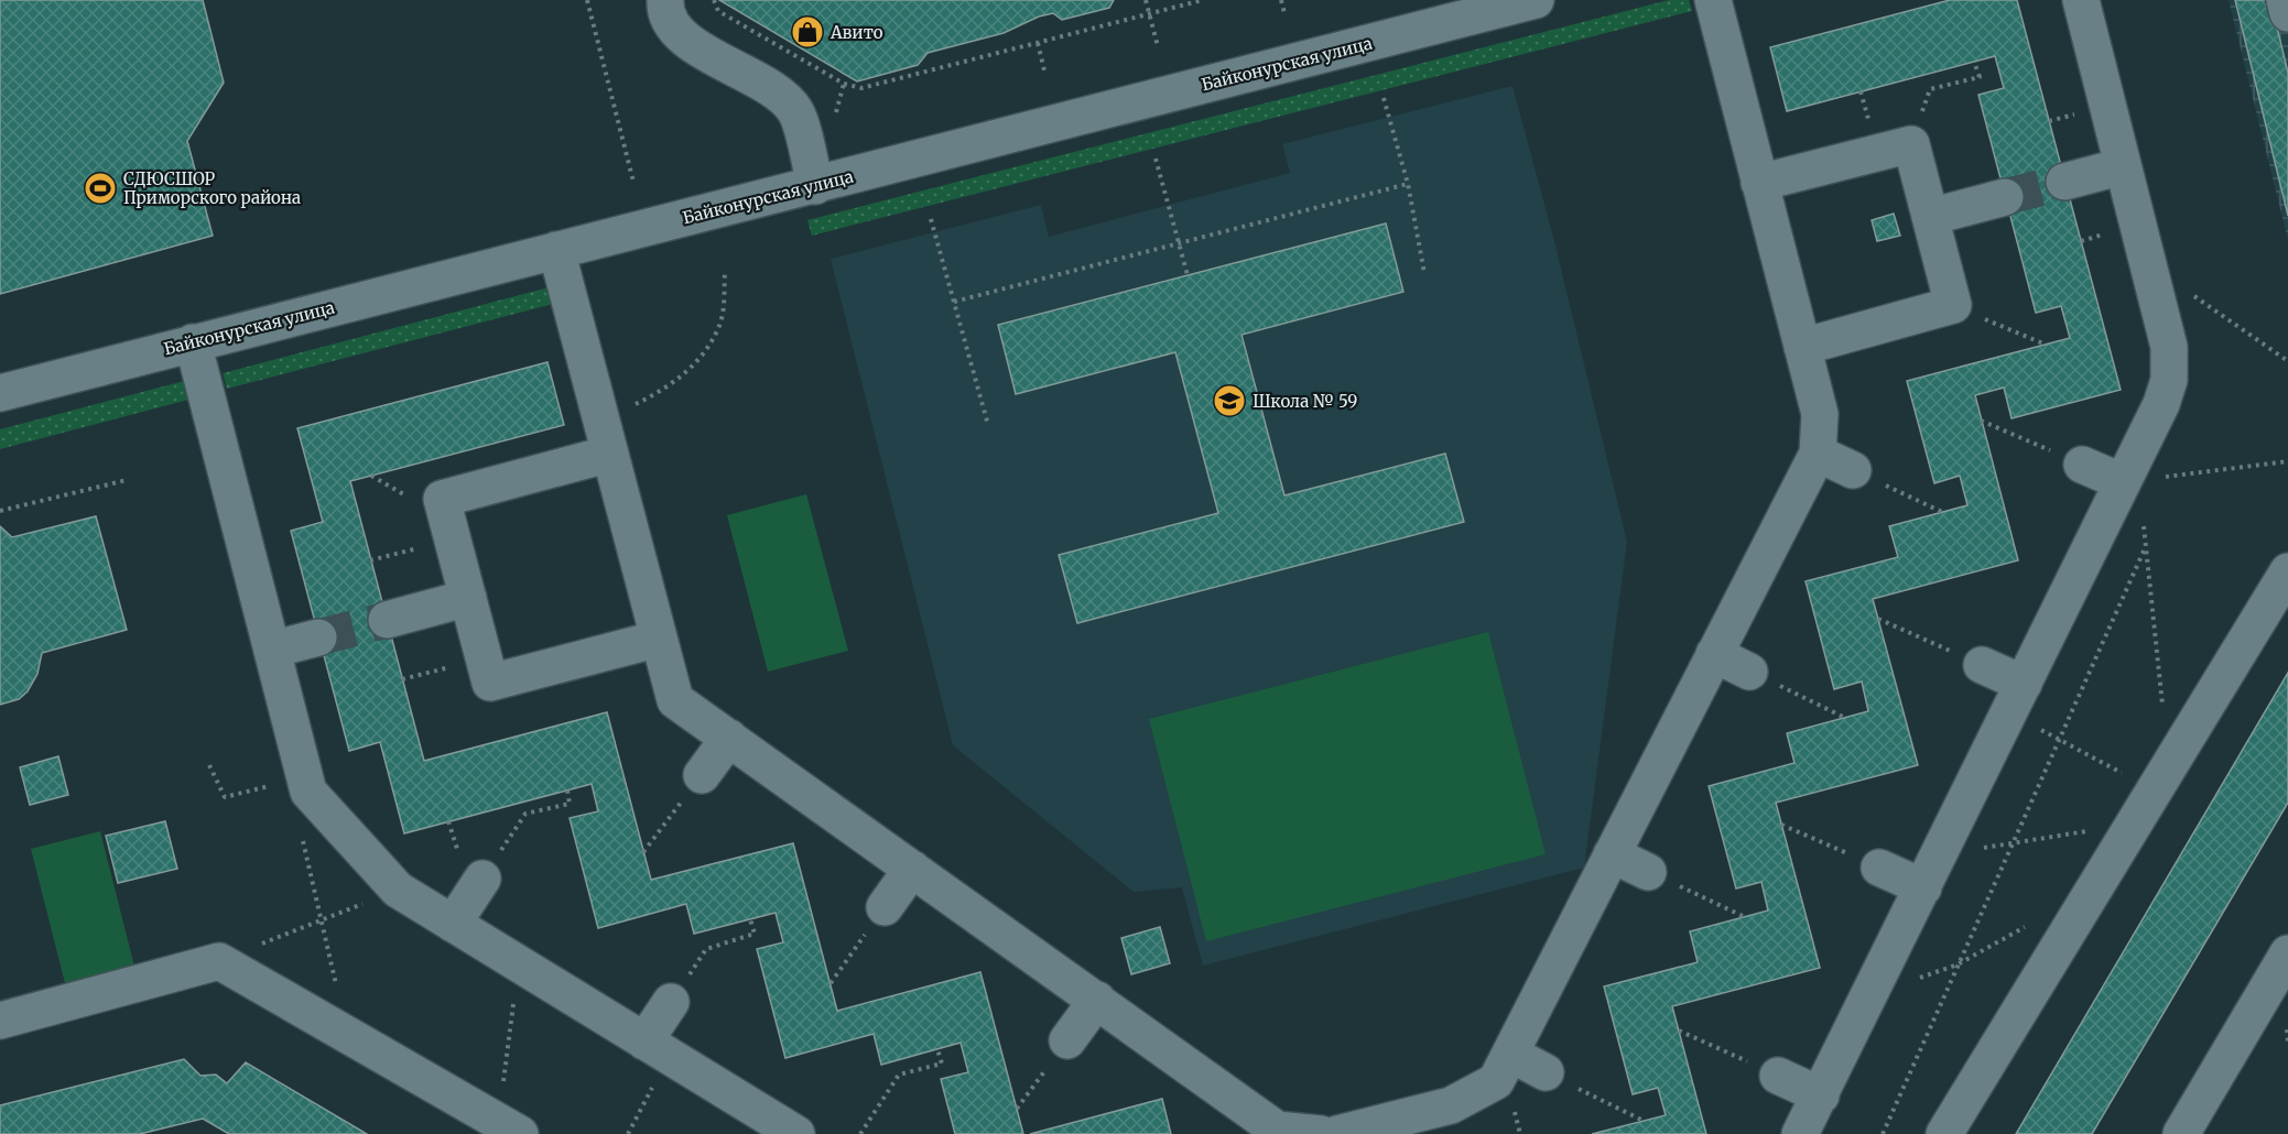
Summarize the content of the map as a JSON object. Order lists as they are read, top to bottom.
{
  "streets": {
    "street": ["Байконурская улица"]
  },
  "places": {
    "shop": ["Авито"],
    "sports": ["СДЮСШОР Приморского района"],
    "school or university": ["Школа № 59"]
  }
}
